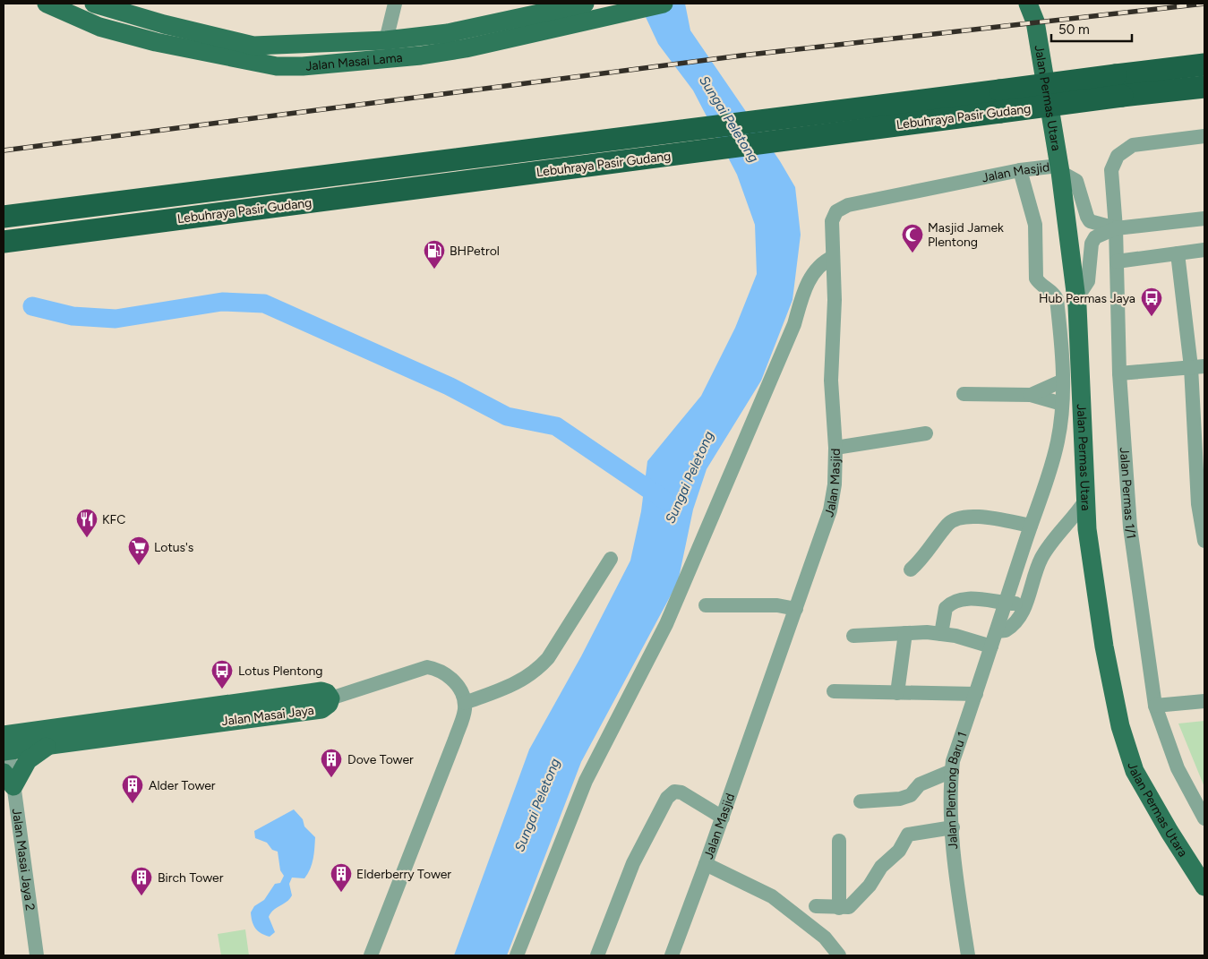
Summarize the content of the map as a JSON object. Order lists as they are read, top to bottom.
{
  "streets": {
    "highway": ["Lebuhraya Pasir Gudang"],
    "main road": ["Jalan Masai Lama", "Jalan Permas Utara", "Jalan Masai Jaya"],
    "street": [
      "Jalan Masjid",
      "Jalan Permas 1/1",
      "Jalan Plentong Baru 1",
      "Jalan Masai Jaya 2"
    ]
  },
  "crossings": [
    ["Jalan Permas Utara", "Jalan Masjid"],
    ["Jalan Masjid", "Jalan Plentong Baru 1"],
    ["Jalan Masai Jaya", "Jalan Masai Jaya 2"]
  ],
  "water": ["Sungai Peletong"],
  "places": {
    "mosque": ["Masjid Jamek Plentong"],
    "fuel station": ["BHPetrol"],
    "bus stop": ["Hub Permas Jaya", "Lotus Plentong"],
    "restaurant": ["KFC"],
    "supermarket": ["Lotus's"],
    "building": [
      "Dove Tower",
      "Alder Tower",
      "Elderberry Tower",
      "Birch Tower"
    ]
  },
  "scale_bar": "50 m"
}
